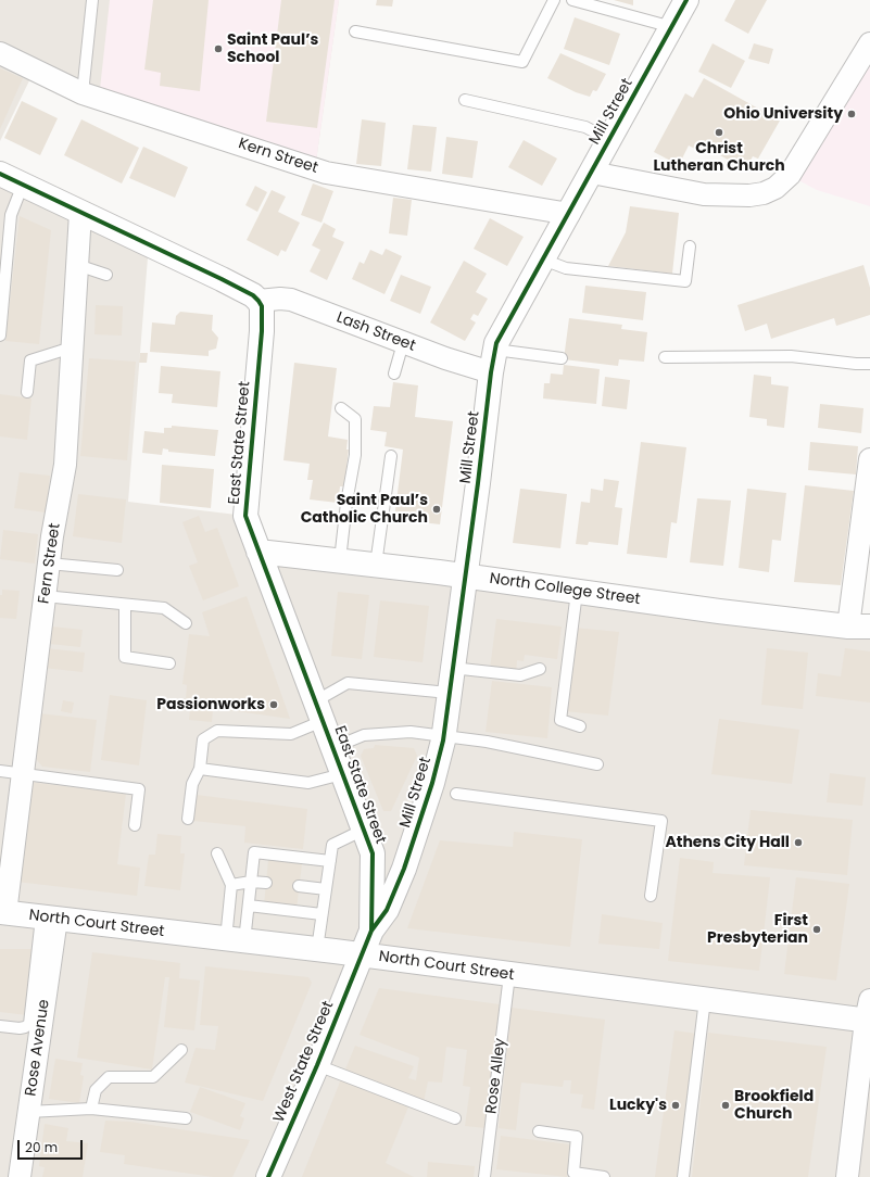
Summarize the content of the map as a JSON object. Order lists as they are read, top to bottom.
{
  "streets": {
    "street": [
      "Mill Street",
      "Kern Street",
      "Lash Street",
      "East State Street",
      "Fern Street",
      "North College Street",
      "North Court Street",
      "Rose Avenue",
      "West State Street"
    ],
    "lane": ["Rose Alley"]
  },
  "crossings": [
    ["Mill Street", "Kern Street"],
    ["Mill Street", "Lash Street"],
    ["Mill Street", "East State Street"],
    ["Mill Street", "North College Street"],
    ["Lash Street", "East State Street"],
    ["East State Street", "North College Street"],
    ["East State Street", "North Court Street"],
    ["East State Street", "West State Street"],
    ["Fern Street", "North Court Street"],
    ["North Court Street", "Rose Avenue"],
    ["North Court Street", "West State Street"],
    ["North Court Street", "Rose Alley"]
  ],
  "places": [
    "Saint Paul’s School",
    "Ohio University",
    "Christ Lutheran Church",
    "Saint Paul’s Catholic Church",
    "Passionworks",
    "Athens City Hall",
    "First Presbyterian",
    "Lucky's",
    "Brookfield Church"
  ],
  "scale_bar": "20 m"
}
